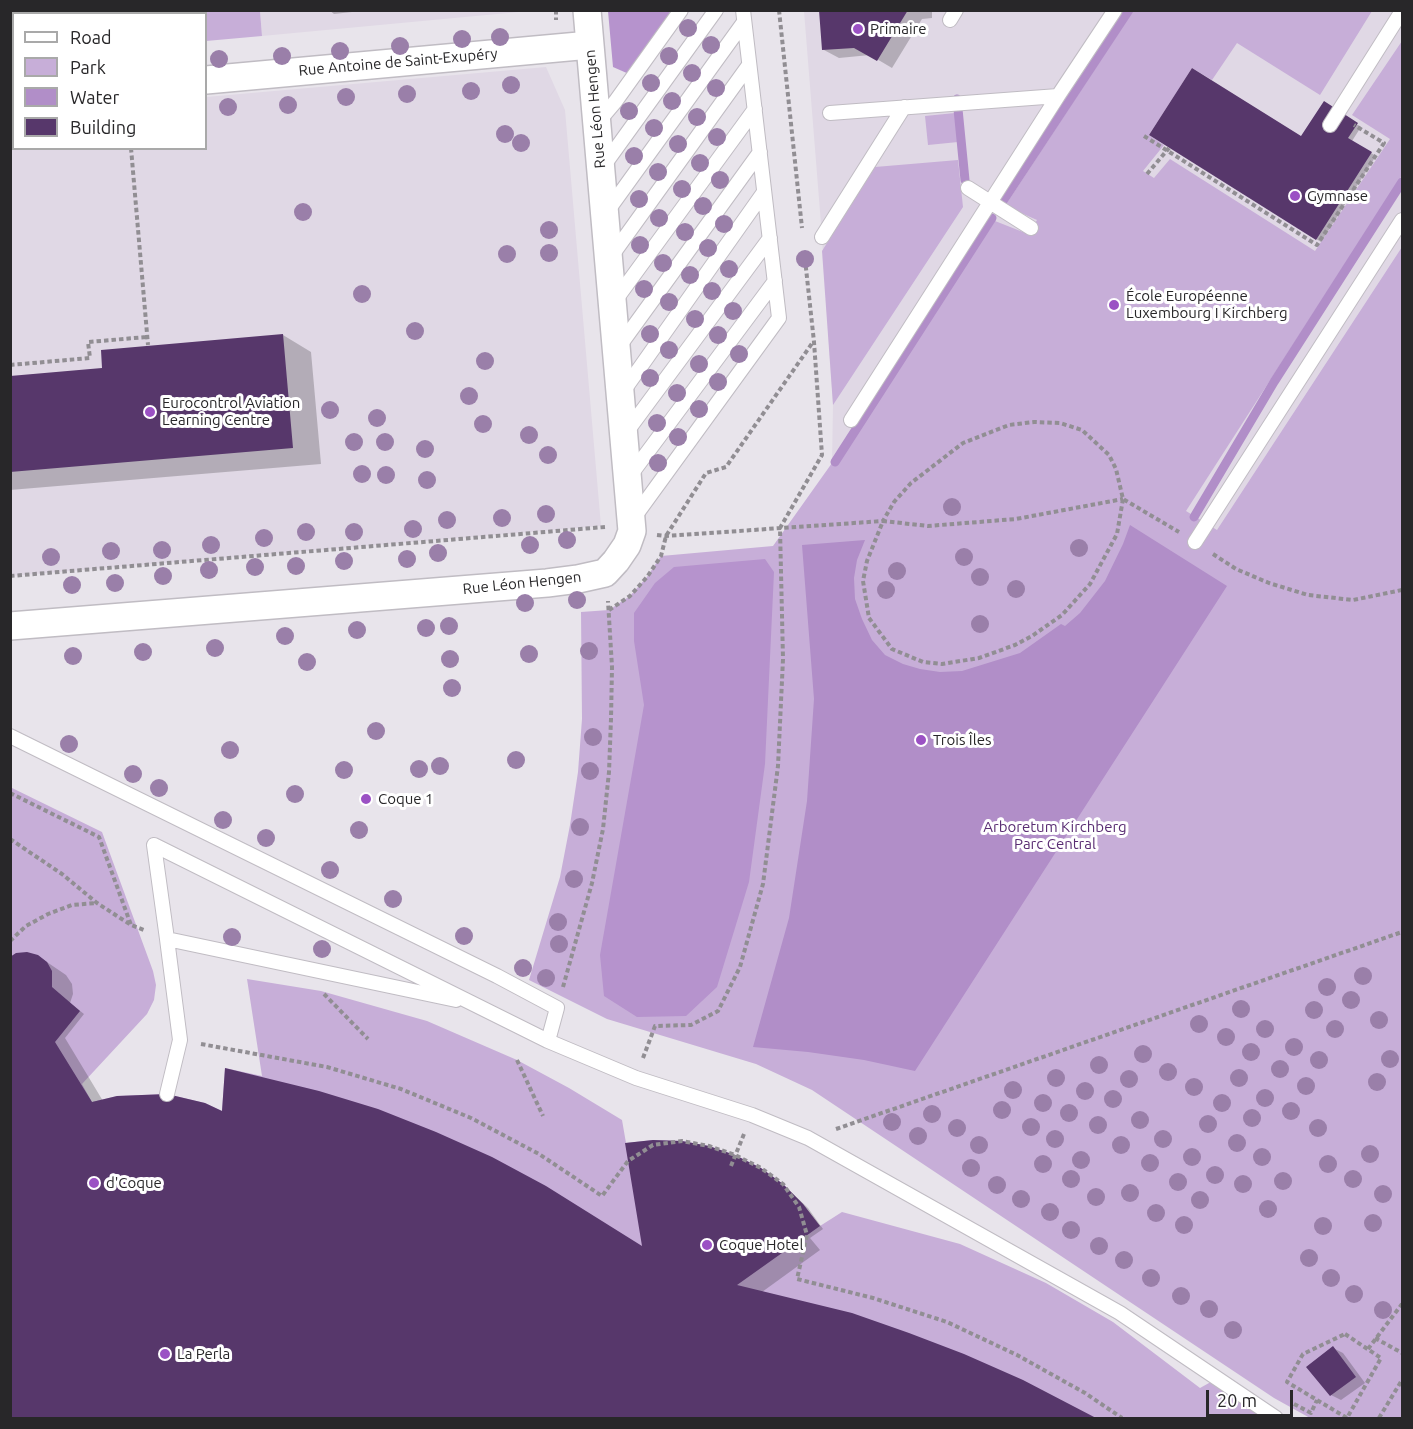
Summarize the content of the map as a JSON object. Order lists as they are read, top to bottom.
{
  "streets": {
    "street": ["Rue Antoine de Saint-Exupéry", "Rue Léon Hengen"]
  },
  "crossings": [
    ["Rue Antoine de Saint-Exupéry", "Rue Léon Hengen"]
  ],
  "parks": ["Arboretum Kirchberg Parc Central"],
  "places": [
    "Primaire",
    "Gymnase",
    "École Européenne Luxembourg I Kirchberg",
    "Eurocontrol Aviation Learning Centre",
    "Trois Îles",
    "Coque 1",
    "d'Coque",
    "Coque Hotel",
    "La Perla"
  ],
  "legend": [
    "Road",
    "Park",
    "Water",
    "Building"
  ],
  "scale_bar": "20 m"
}
